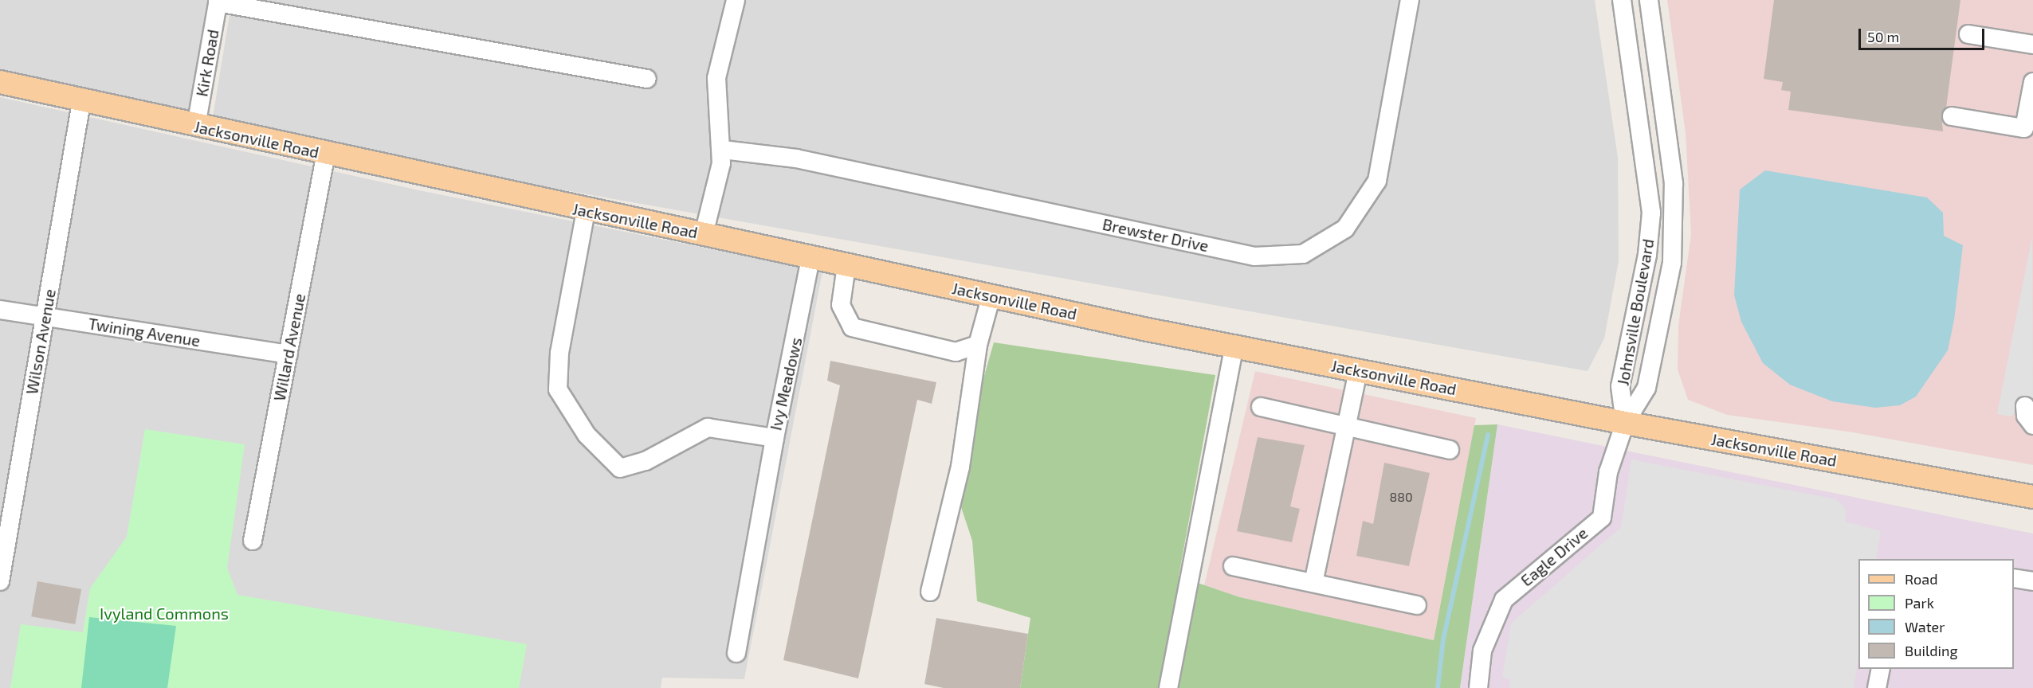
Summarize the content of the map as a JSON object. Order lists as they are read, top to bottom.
{
  "streets": {
    "main road": ["Jacksonville Road"],
    "street": [
      "Kirk Road",
      "Brewster Drive",
      "Johnsville Boulevard",
      "Twining Avenue",
      "Wilson Avenue",
      "Willard Avenue",
      "Ivy Meadows",
      "Eagle Drive"
    ]
  },
  "crossings": [
    ["Kirk Road", "Jacksonville Road"],
    ["Jacksonville Road", "Johnsville Boulevard"],
    ["Jacksonville Road", "Wilson Avenue"],
    ["Jacksonville Road", "Willard Avenue"],
    ["Jacksonville Road", "Ivy Meadows"],
    ["Jacksonville Road", "Eagle Drive"],
    ["Johnsville Boulevard", "Eagle Drive"],
    ["Twining Avenue", "Wilson Avenue"],
    ["Twining Avenue", "Willard Avenue"]
  ],
  "parks": ["Ivyland Commons"],
  "house_numbers": ["880"],
  "legend": [
    "Road",
    "Park",
    "Water",
    "Building"
  ],
  "scale_bar": "50 m"
}
